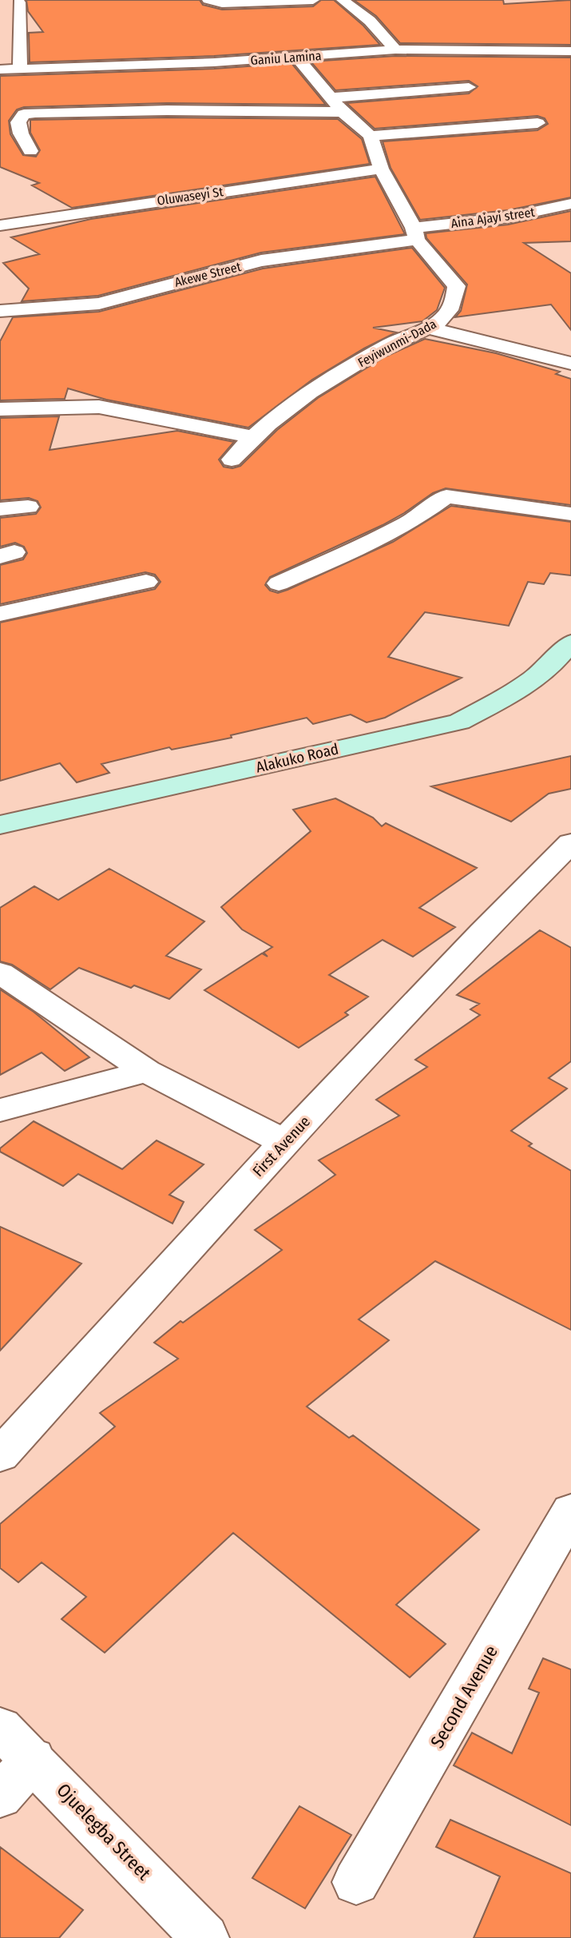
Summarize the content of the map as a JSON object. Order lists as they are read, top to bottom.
{
  "streets": {
    "main road": ["Alakuko Road"],
    "street": [
      "Ganiu Lamina",
      "Oluwaseyi St",
      "Aina Ajayi street",
      "Akewe Street",
      "Feyiwunmi-Dada",
      "First Avenue",
      "Second Avenue",
      "Ojuelegba Street"
    ]
  },
  "crossings": [
    ["Oluwaseyi St", "Feyiwunmi-Dada"],
    ["Aina Ajayi street", "Akewe Street"],
    ["Aina Ajayi street", "Feyiwunmi-Dada"],
    ["Akewe Street", "Feyiwunmi-Dada"]
  ]
}
